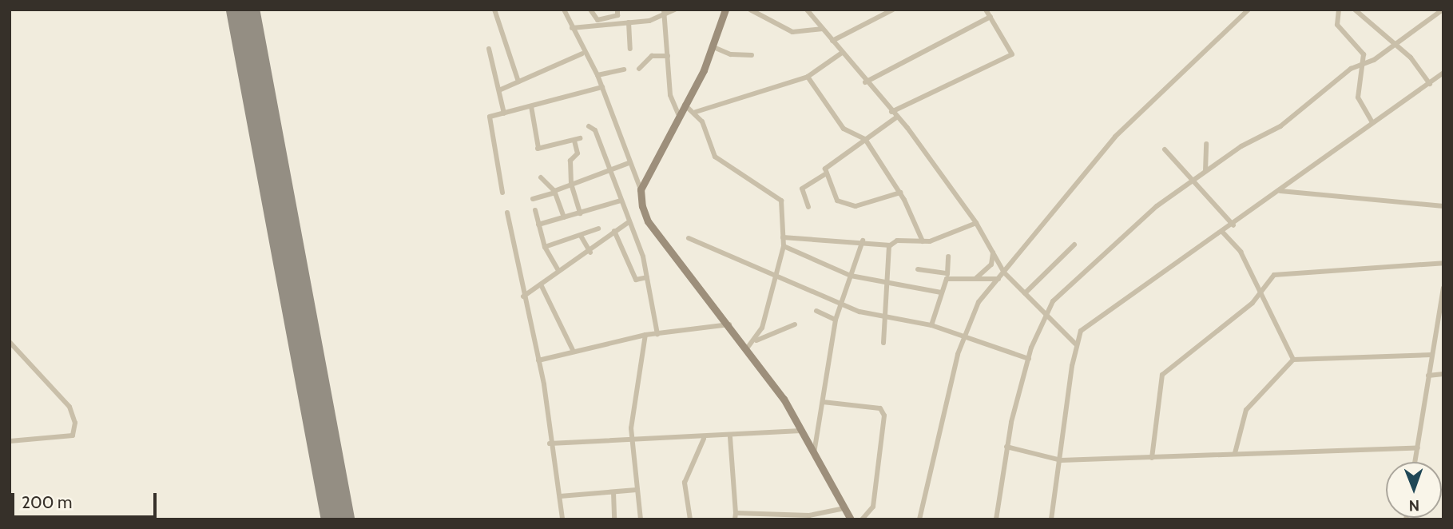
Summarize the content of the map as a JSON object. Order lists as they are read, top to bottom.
{
  "scale_bar": "200 m",
  "north": "bottom"
}
